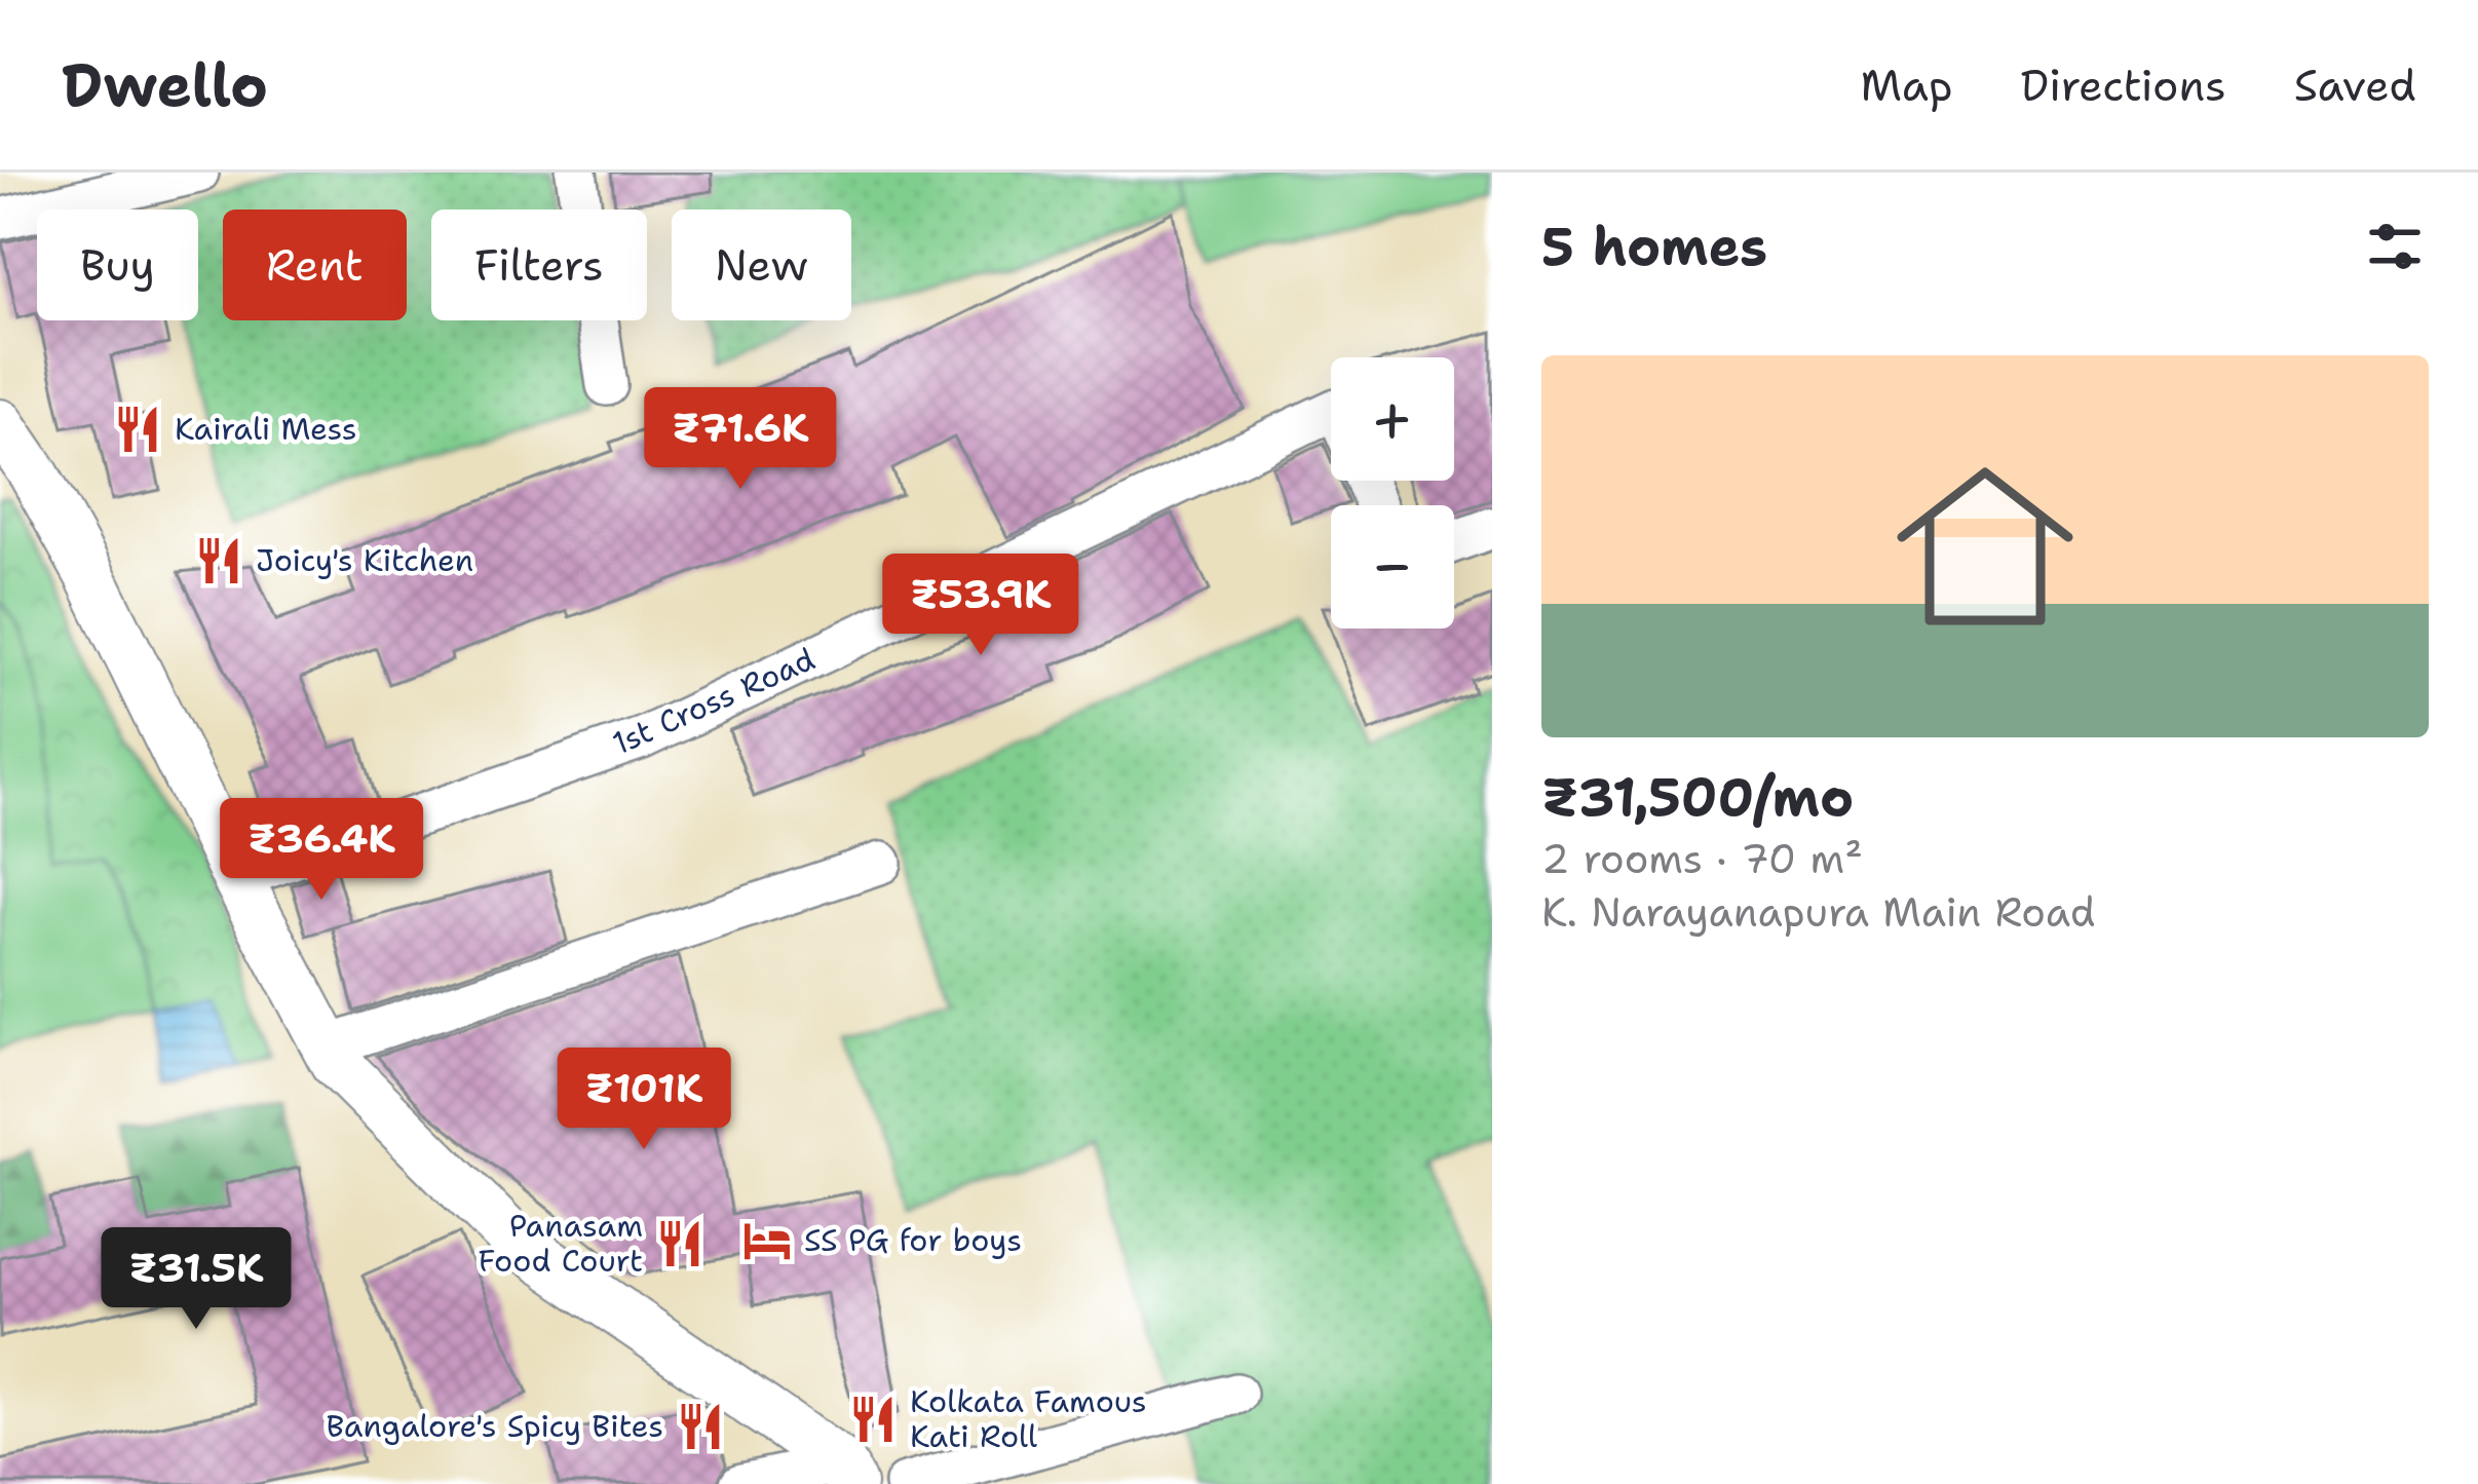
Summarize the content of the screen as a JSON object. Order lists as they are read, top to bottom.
{
  "streets": {
    "street": ["1st Cross Road"]
  },
  "places": {
    "restaurant": [
      "Kairali Mess",
      "Joicy's Kitchen",
      "Panasam Food Court",
      "Kolkata Famous Kati Roll",
      "Bangalore's Spicy Bites"
    ],
    "hotel": ["SS PG for boys"]
  },
  "page": {
    "header": "Dwello",
    "nav": ["Map", "Directions", "Saved"],
    "heading": "5 homes",
    "chip": [
      "Buy",
      "Rent",
      "Filters",
      "New"
    ],
    "list": [
      {
        "name": "₹31,500/mo",
        "note": "2 rooms · 70 m² · K. Narayanapura Main Road"
      }
    ],
    "map_buttons": ["+", "−"],
    "price": [
      "₹71.6K",
      "₹53.9K",
      "₹36.4K",
      "₹101K",
      "₹31.5K"
    ]
  }
}
